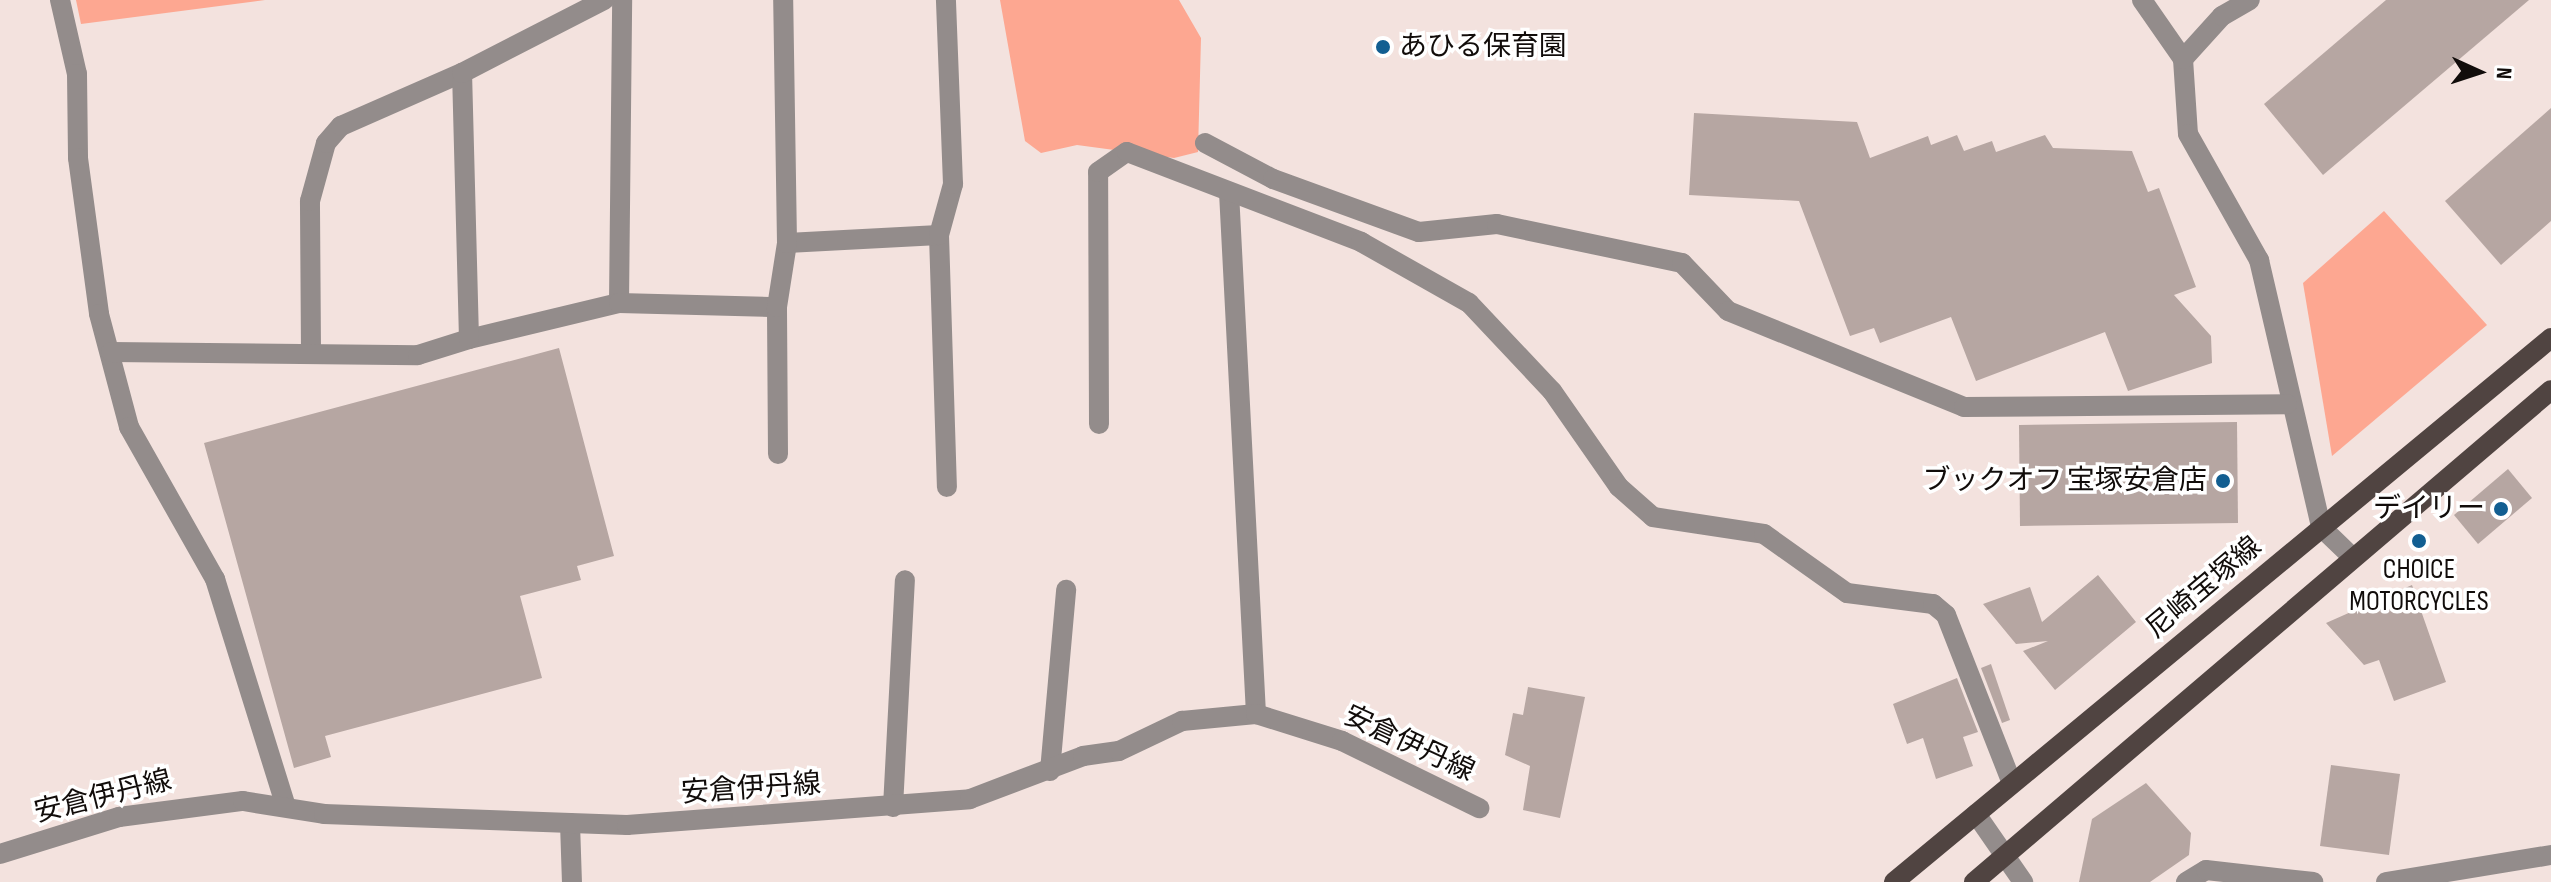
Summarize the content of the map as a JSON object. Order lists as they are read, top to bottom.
{
  "streets": {
    "main road": ["尼崎宝塚線"],
    "street": ["安倉伊丹線"]
  },
  "places": [
    "あひる保育園",
    "ブックオフ 宝塚安倉店",
    "デイリー",
    "CHOICE MOTORCYCLES"
  ],
  "north": "right"
}
